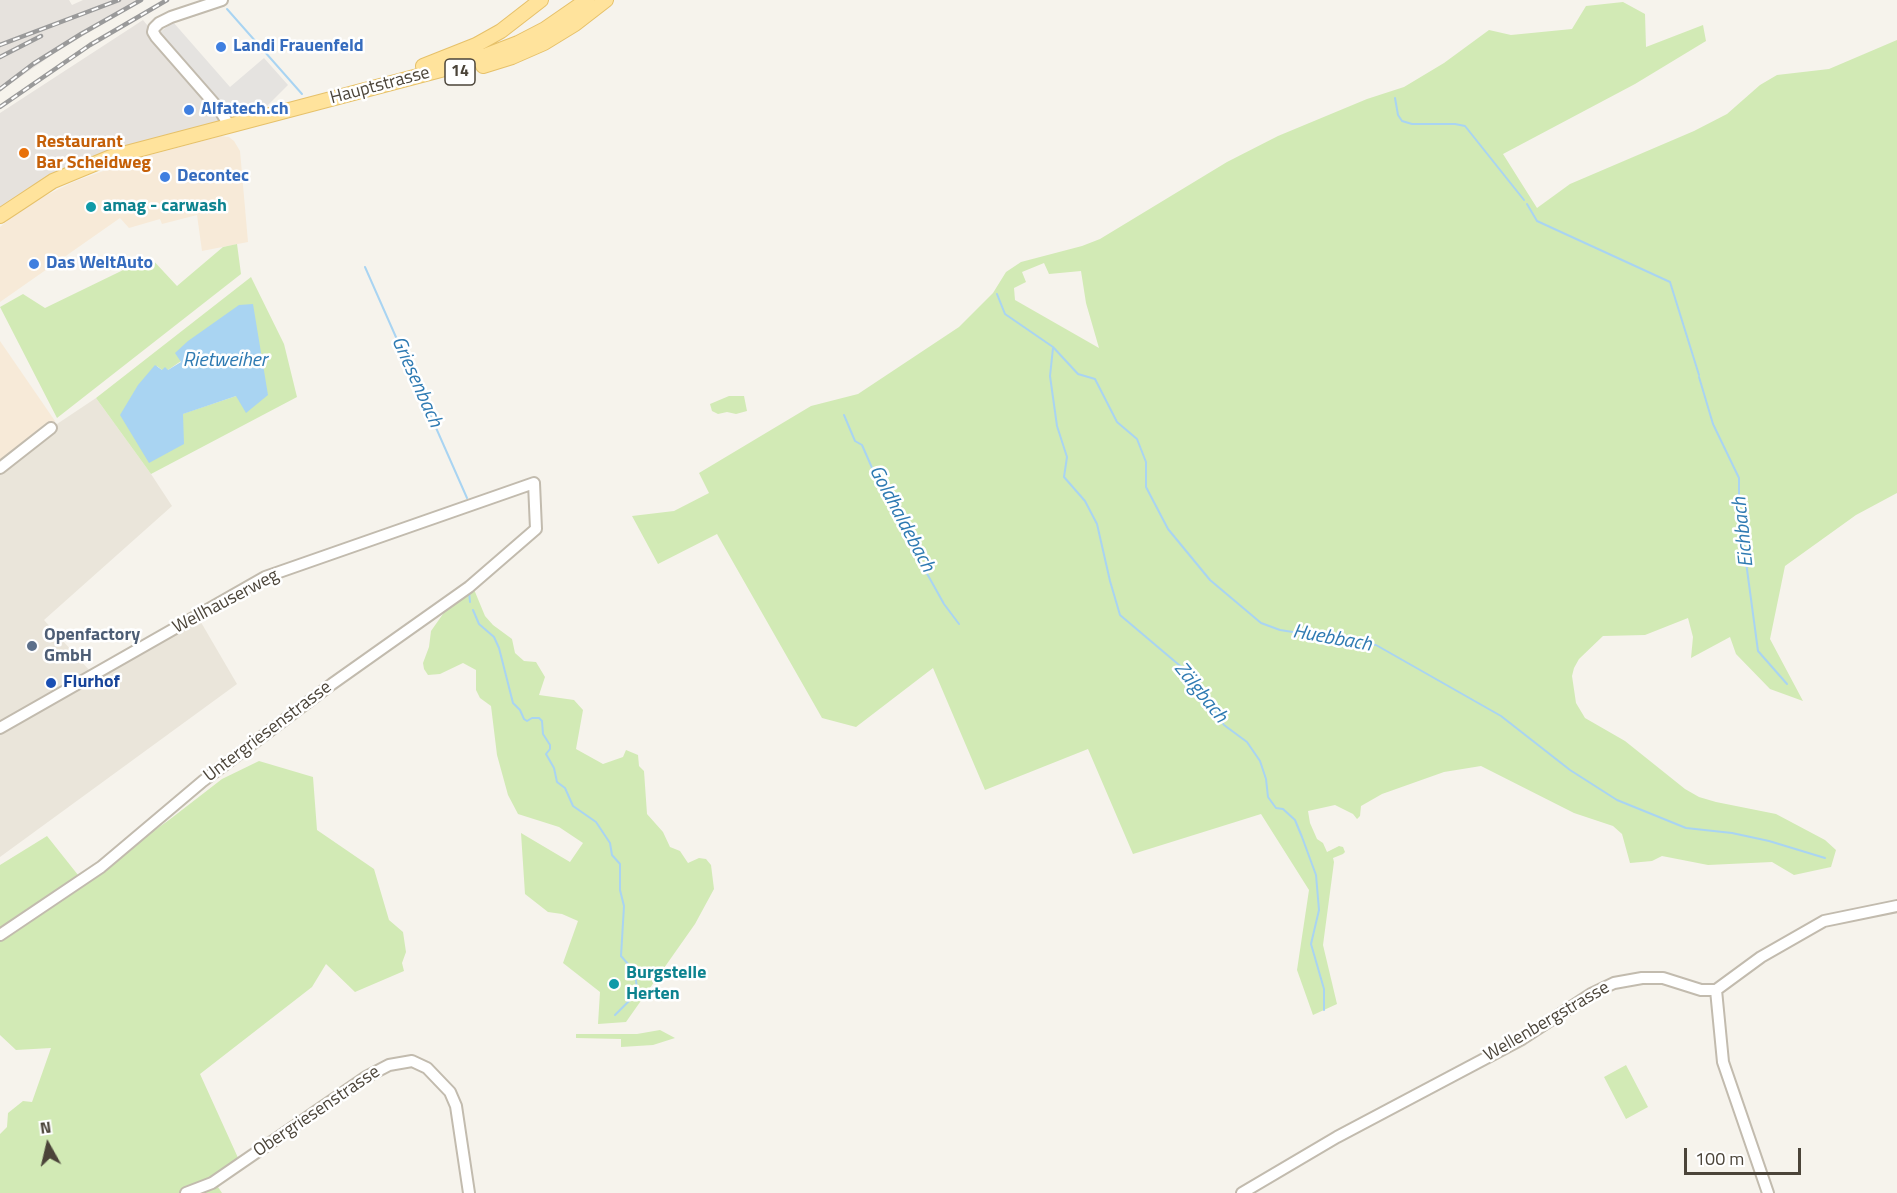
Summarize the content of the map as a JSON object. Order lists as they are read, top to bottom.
{
  "streets": {
    "main road": ["14", "Hauptstrasse"],
    "street": [
      "Wellhauserweg",
      "Untergriesenstrasse",
      "Wellenbergstrasse",
      "Obergriesenstrasse"
    ]
  },
  "crossings": [
    ["14", "Hauptstrasse"],
    ["Wellhauserweg", "Untergriesenstrasse"]
  ],
  "water": [
    "Rietweiher",
    "Griesenbach",
    "Goldhaldebach",
    "Eichbach",
    "Huebbach",
    "Zälgbach"
  ],
  "places": [
    "Landi Frauenfeld",
    "Alfatech.ch",
    "Restaurant Bar Scheidweg",
    "Decontec",
    "amag - carwash",
    "Das WeltAuto",
    "Openfactory GmbH",
    "Flurhof",
    "Burgstelle Herten"
  ],
  "scale_bar": "100 m",
  "north": "top"
}
